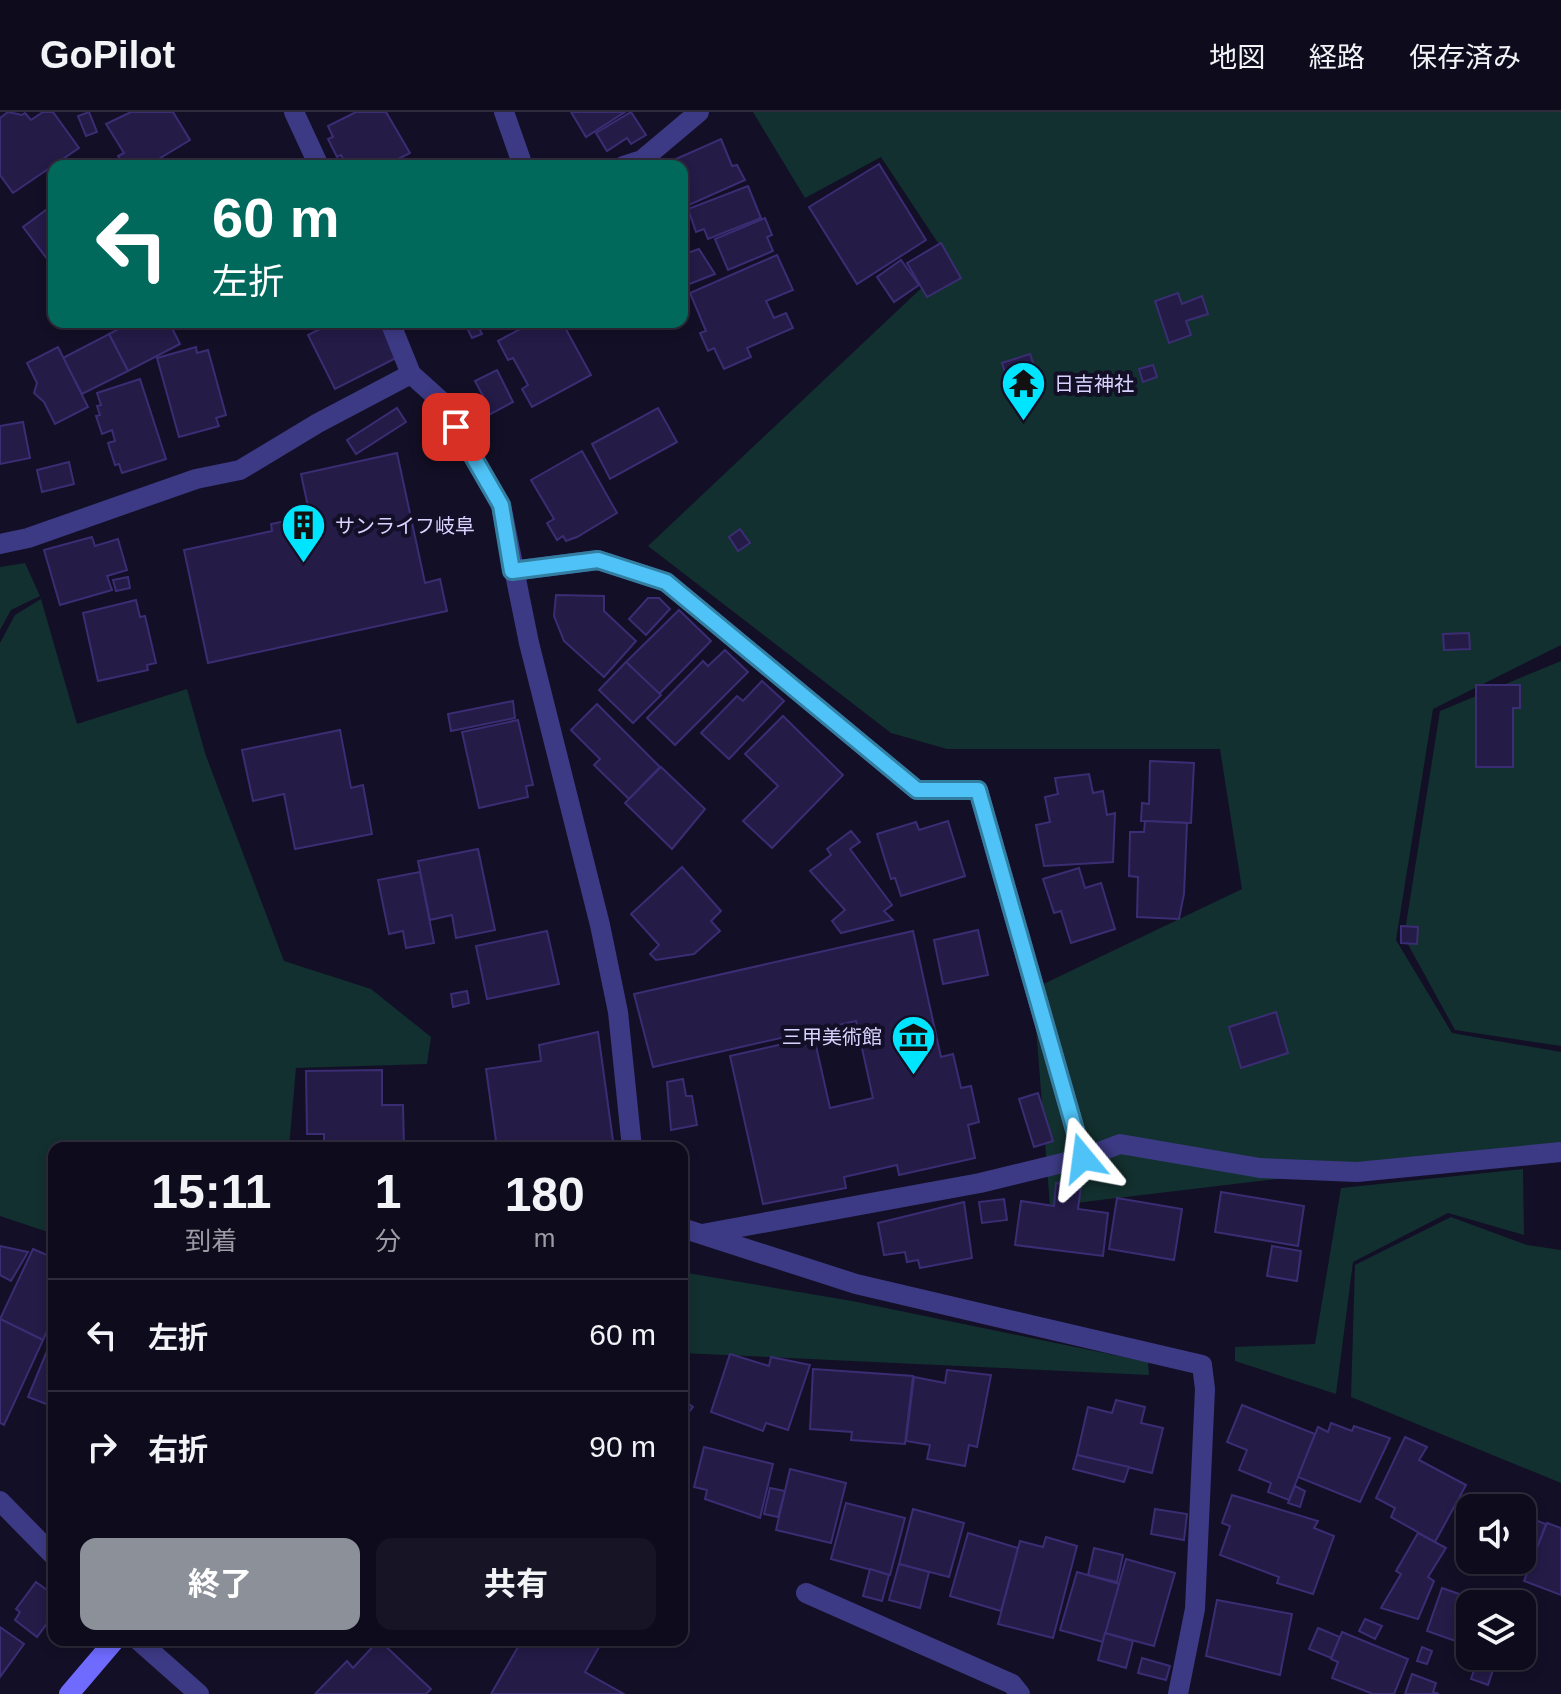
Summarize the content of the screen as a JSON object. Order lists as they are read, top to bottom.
{
  "places": {
    "temple": ["日吉神社"],
    "building": ["サンライフ岐阜"],
    "museum": ["三甲美術館"]
  },
  "page": {
    "header": "GoPilot",
    "nav": ["地図", "経路", "保存済み"],
    "turn": ["60 m", "左折"],
    "eta": [
      "15:11",
      "到着",
      "1",
      "分",
      "180",
      "m"
    ],
    "list": [
      {
        "name": "左折",
        "value": "60 m"
      },
      {
        "name": "右折",
        "value": "90 m"
      }
    ],
    "buttons": ["終了", "共有"]
  }
}
